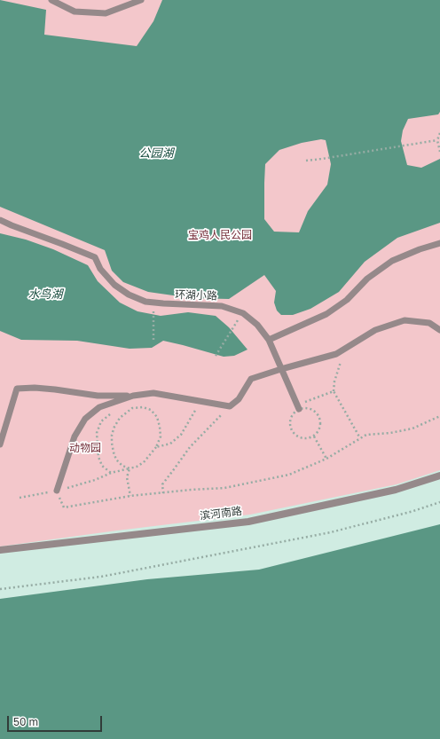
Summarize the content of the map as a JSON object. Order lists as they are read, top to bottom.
{
  "streets": {
    "street": ["滨河南路"],
    "lane": ["环湖小路"]
  },
  "water": ["公园湖", "水鸟湖"],
  "parks": ["宝鸡人民公园", "动物园"],
  "scale_bar": "50 m"
}
